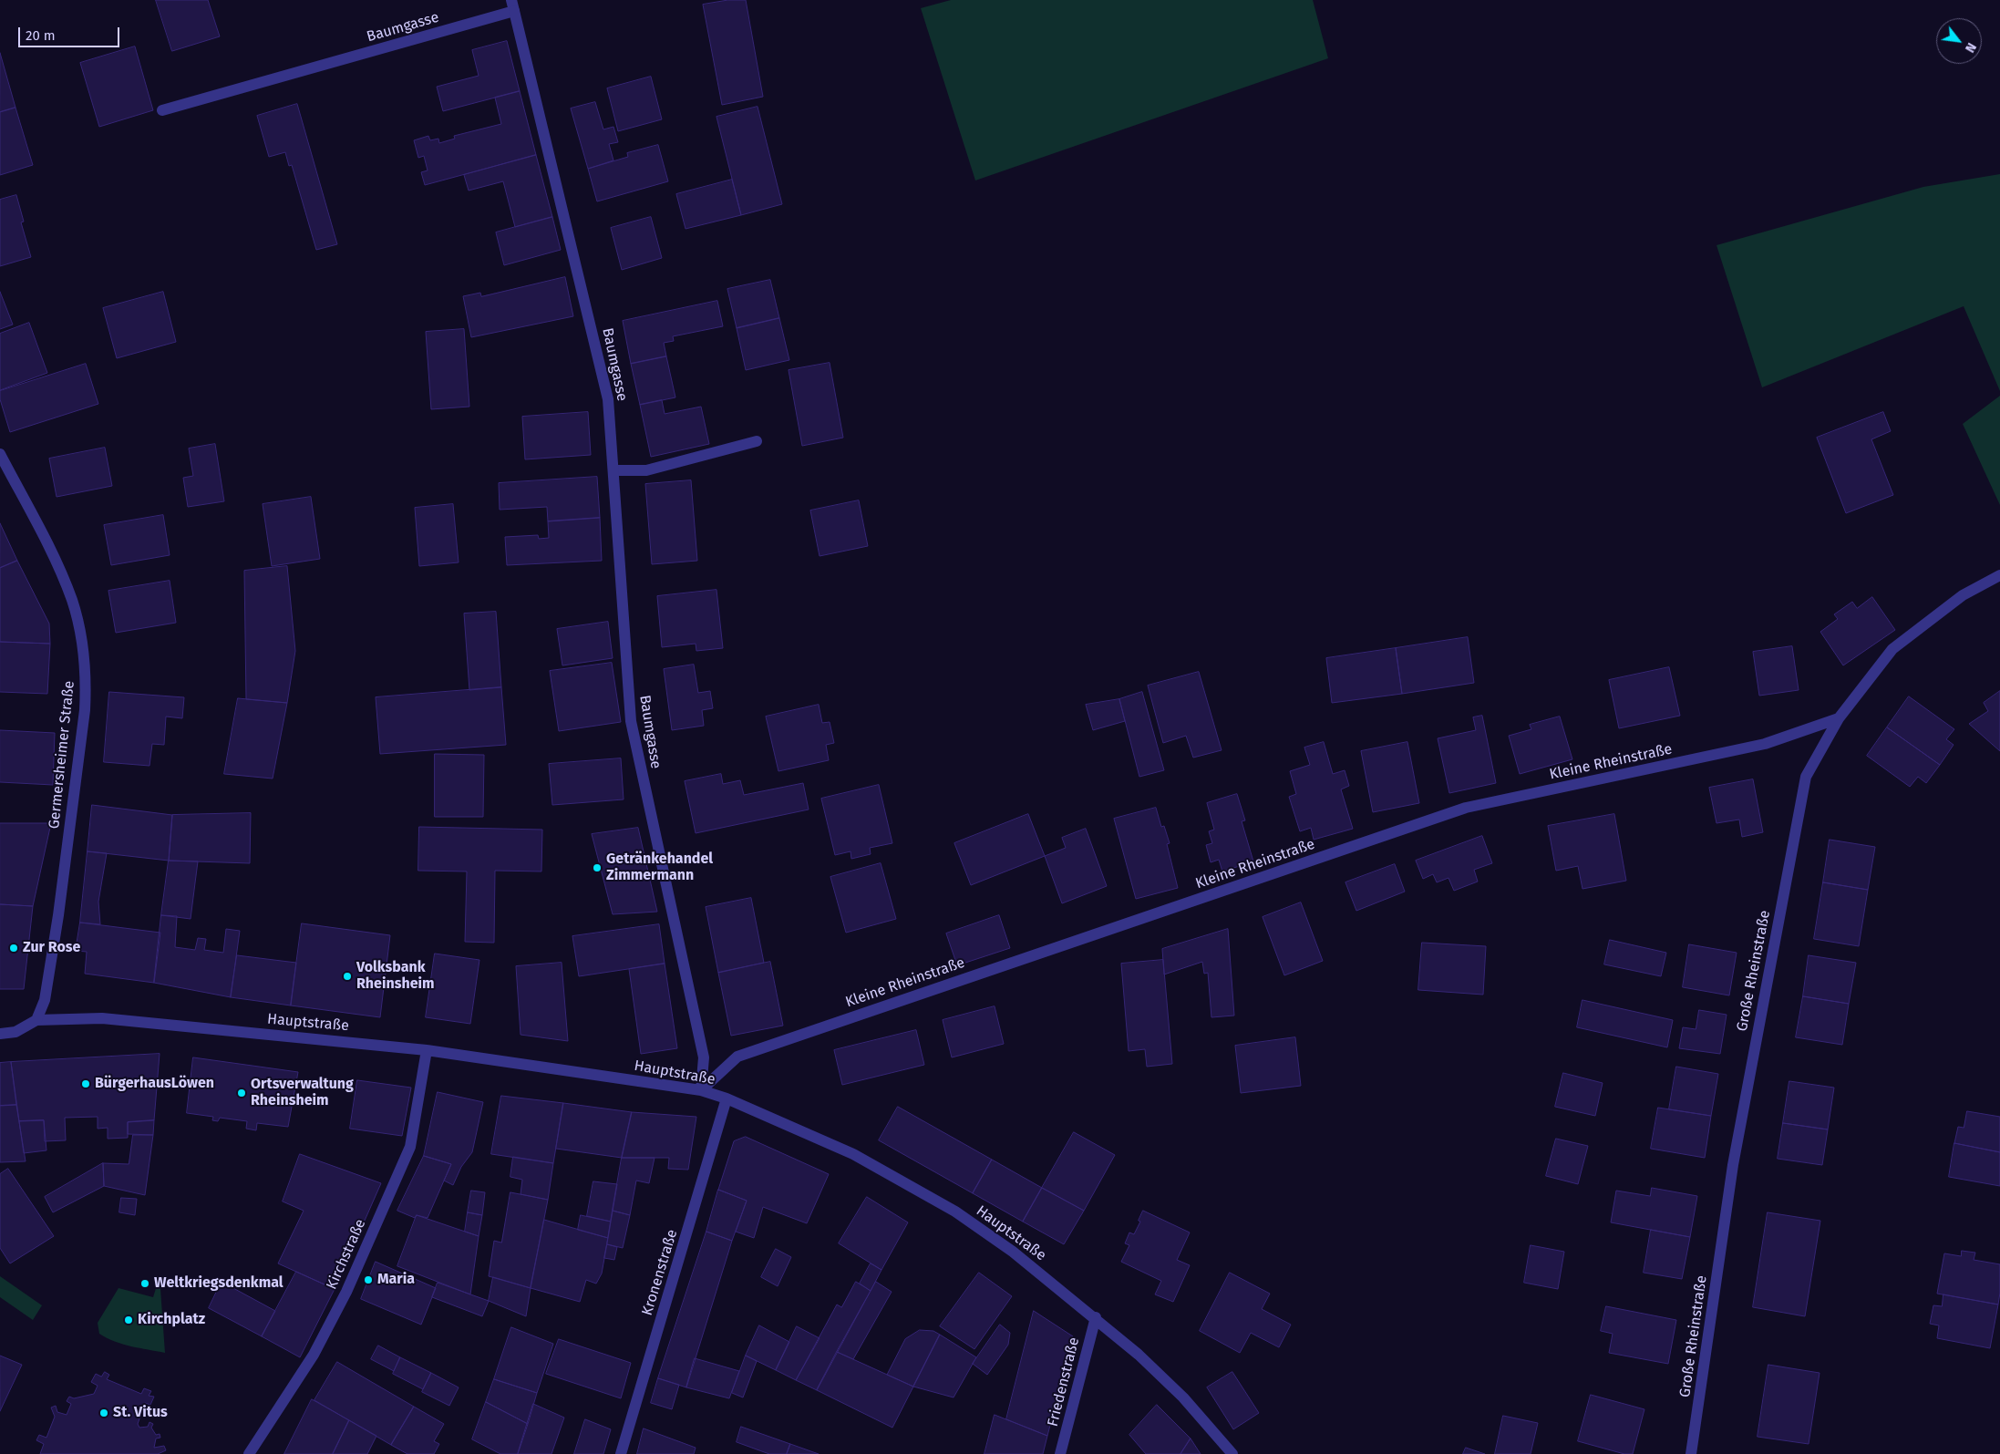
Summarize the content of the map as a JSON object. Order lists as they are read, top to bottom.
{
  "streets": {
    "street": [
      "Baumgasse",
      "Germersheimer Straße",
      "Kleine Rheinstraße",
      "Große Rheinstraße",
      "Hauptstraße",
      "Kirchstraße",
      "Kronenstraße",
      "Friedenstraße"
    ]
  },
  "crossings": [
    ["Baumgasse", "Kleine Rheinstraße"],
    ["Baumgasse", "Hauptstraße"],
    ["Germersheimer Straße", "Hauptstraße"],
    ["Kleine Rheinstraße", "Große Rheinstraße"],
    ["Kleine Rheinstraße", "Hauptstraße"],
    ["Hauptstraße", "Kirchstraße"],
    ["Hauptstraße", "Kronenstraße"],
    ["Hauptstraße", "Friedenstraße"]
  ],
  "places": [
    "Getränkehandel Zimmermann",
    "Zur Rose",
    "Volksbank Rheinsheim",
    "BürgerhausLöwen",
    "Ortsverwaltung Rheinsheim",
    "Maria",
    "Weltkriegsdenkmal",
    "Kirchplatz",
    "St. Vitus"
  ],
  "scale_bar": "20 m",
  "north": "bottom right"
}
